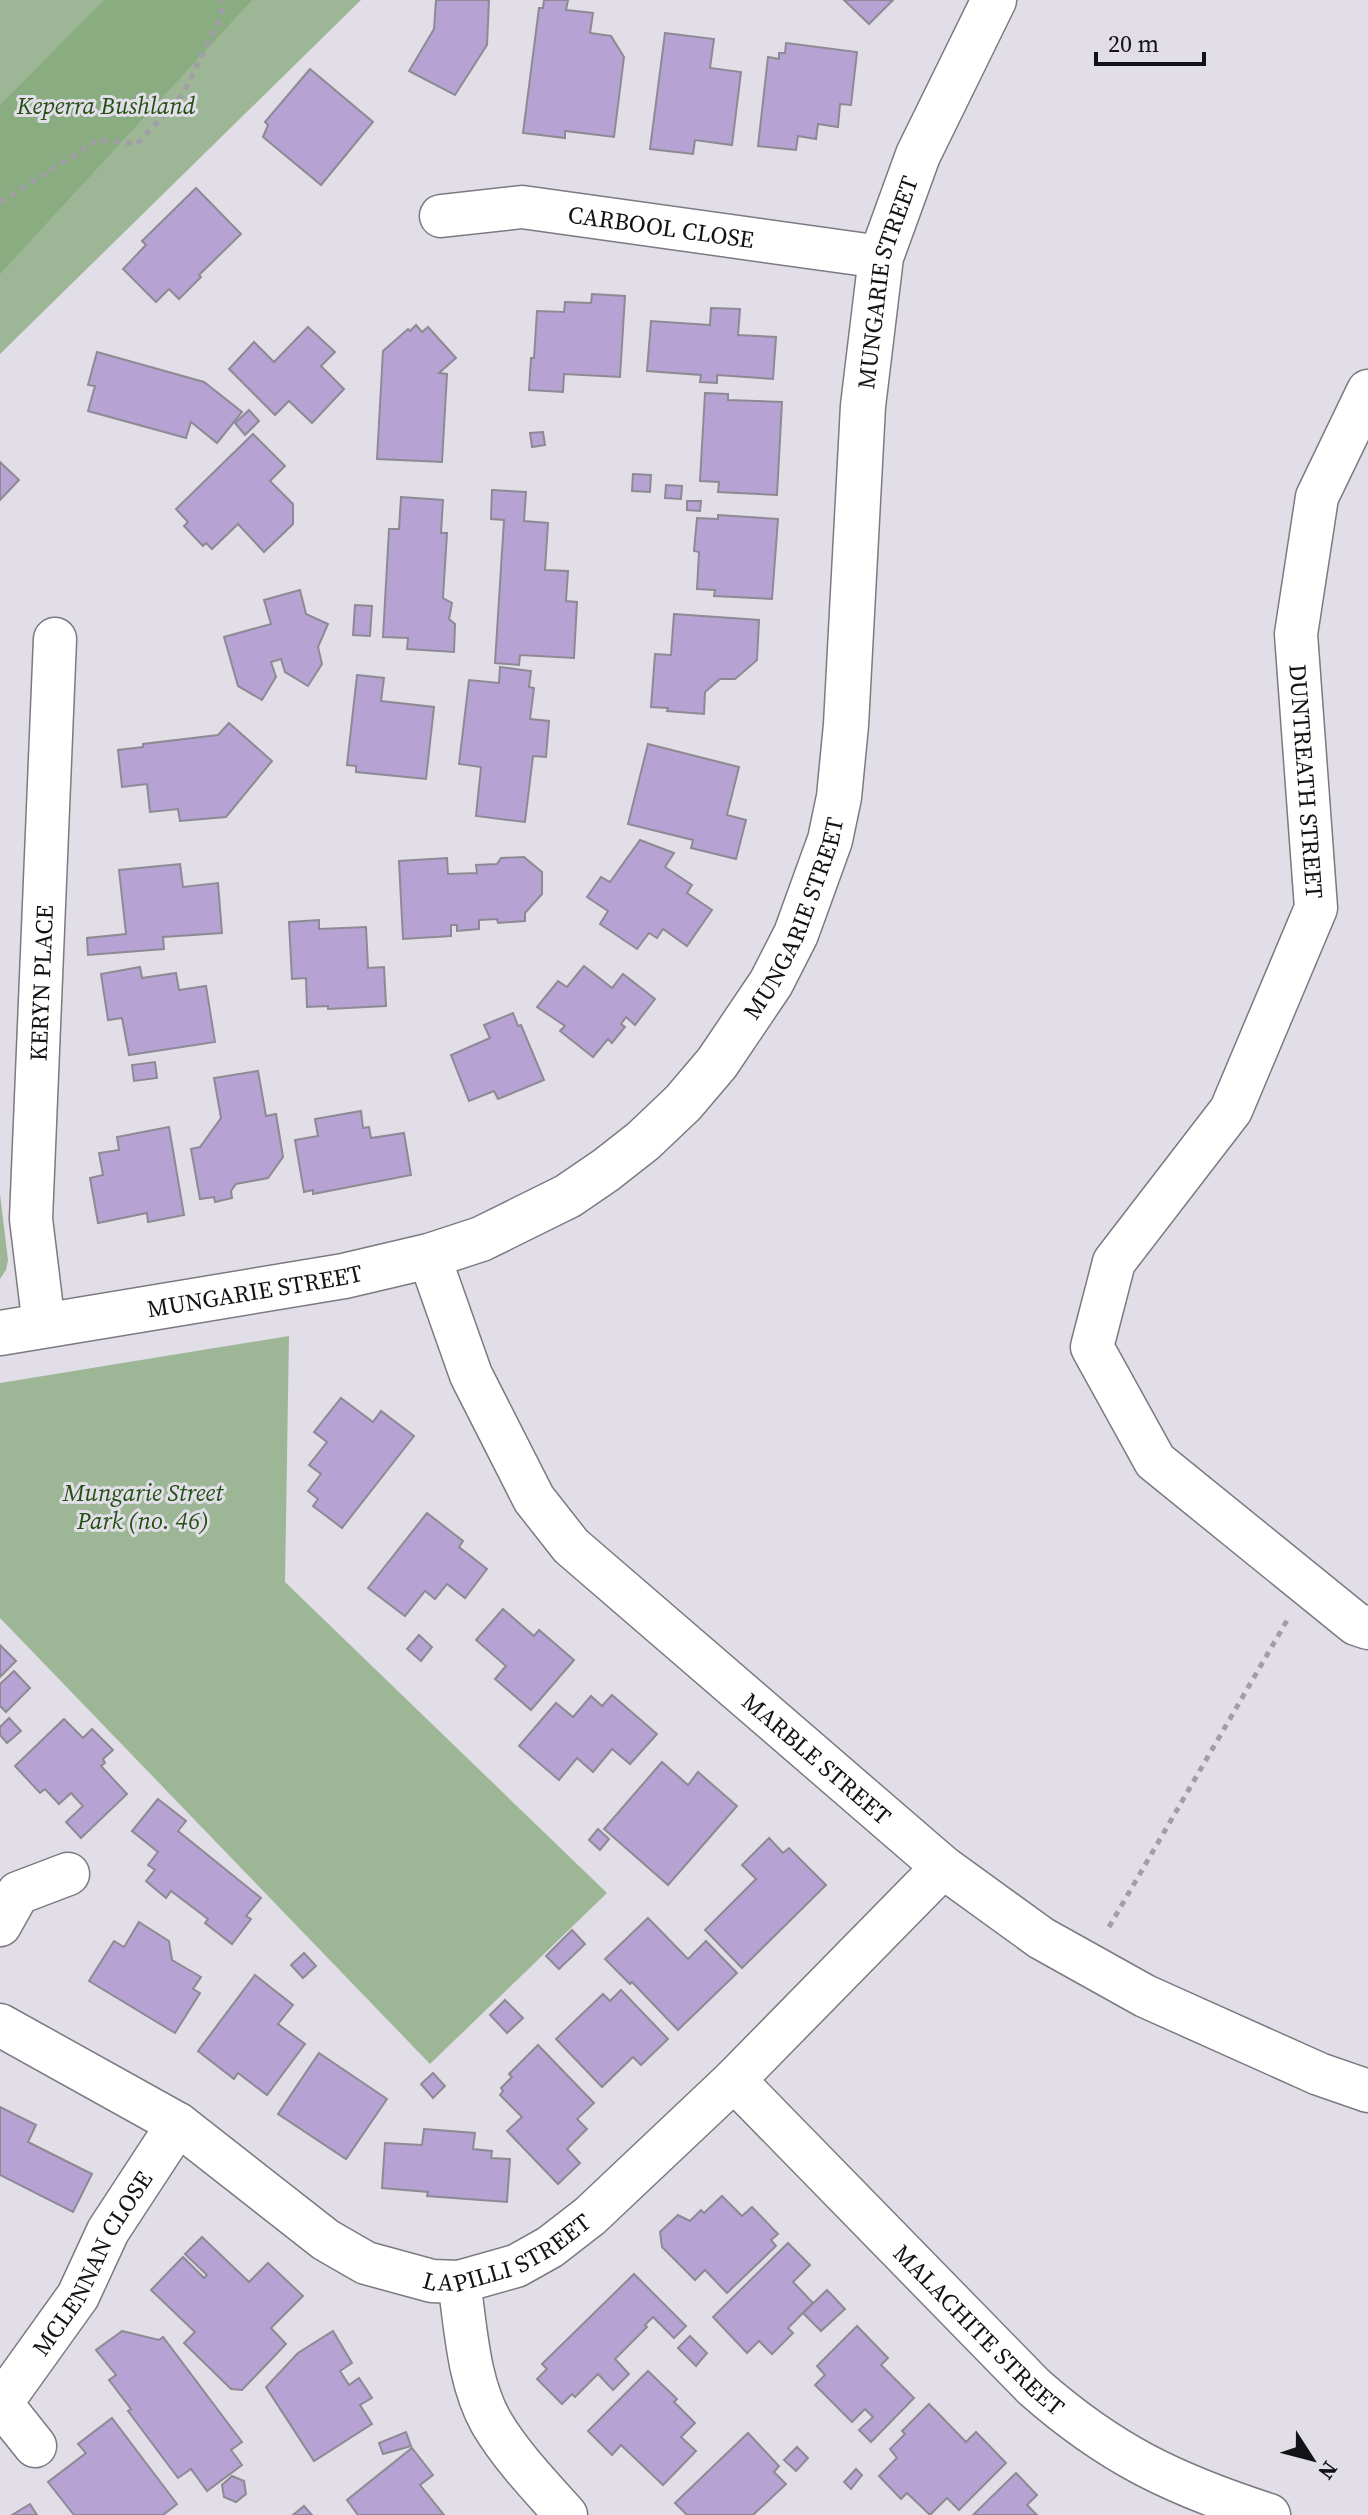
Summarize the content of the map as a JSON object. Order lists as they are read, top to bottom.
{
  "streets": {
    "street": [
      "CARBOOL CLOSE",
      "MUNGARIE STREET",
      "DUNTREATH STREET",
      "KERYN PLACE",
      "MARBLE STREET",
      "LAPILLI STREET",
      "MCLENNAN CLOSE",
      "MALACHITE STREET"
    ]
  },
  "crossings": [
    ["CARBOOL CLOSE", "MUNGARIE STREET"],
    ["MUNGARIE STREET", "KERYN PLACE"],
    ["MUNGARIE STREET", "MARBLE STREET"],
    ["MARBLE STREET", "LAPILLI STREET"],
    ["LAPILLI STREET", "MCLENNAN CLOSE"],
    ["LAPILLI STREET", "MALACHITE STREET"]
  ],
  "parks": ["Keperra Bushland", "Mungarie Street Park (no. 46)"],
  "scale_bar": "20 m",
  "north": "bottom right"
}
